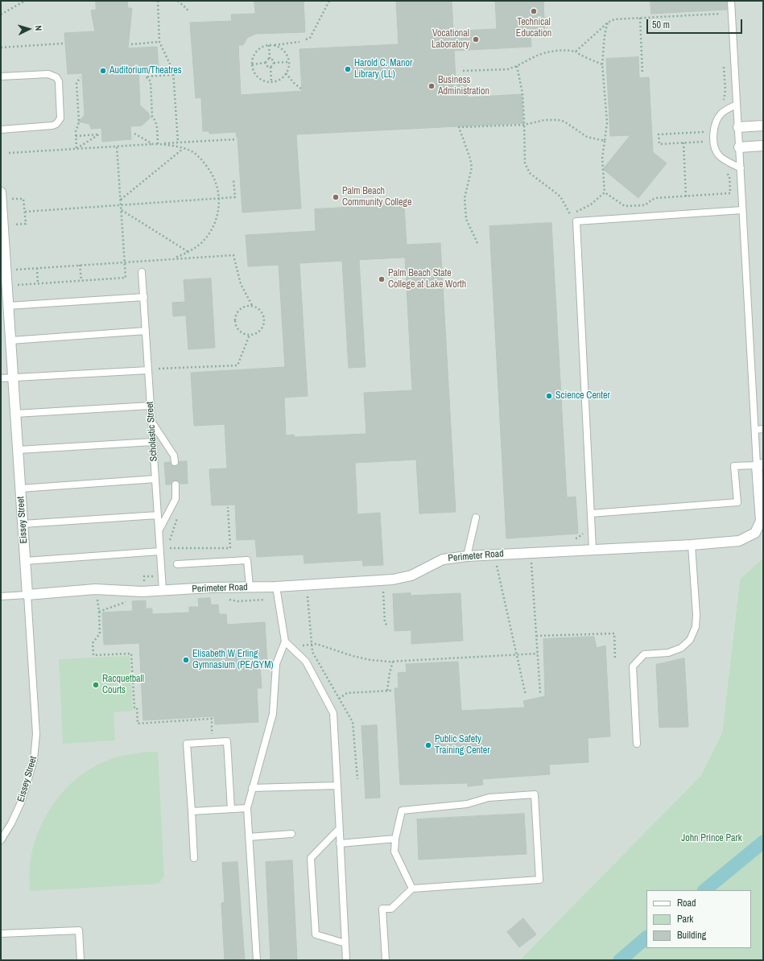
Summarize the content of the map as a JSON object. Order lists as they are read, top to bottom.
{
  "streets": {
    "street": ["Eissey Street", "Perimeter Road"],
    "lane": ["Scholastic Street"]
  },
  "crossings": [
    ["Scholastic Street", "Perimeter Road"],
    ["Eissey Street", "Perimeter Road"]
  ],
  "parks": ["John Prince Park"],
  "places": [
    "Technical Education",
    "Vocational Laboratory",
    "Harold C. Manor Library (LL)",
    "Auditorium/Theatres",
    "Business Administration",
    "Palm Beach Community College",
    "Palm Beach State College at Lake Worth",
    "Science Center",
    "Elisabeth W Erling Gymnasium (PE/GYM)",
    "Racquetball Courts",
    "Public Safety Training Center"
  ],
  "legend": ["Road", "Park", "Building"],
  "scale_bar": "50 m",
  "north": "right"
}
